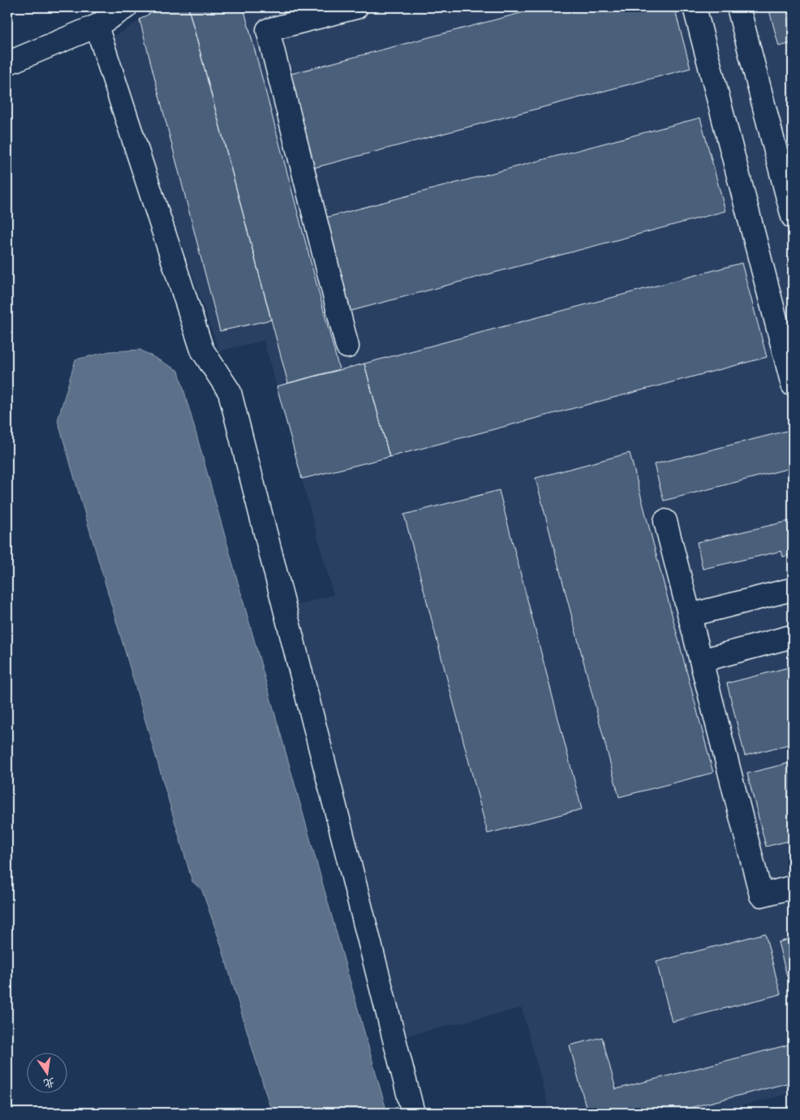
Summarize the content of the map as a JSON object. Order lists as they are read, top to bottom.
{
  "north": "bottom"
}
